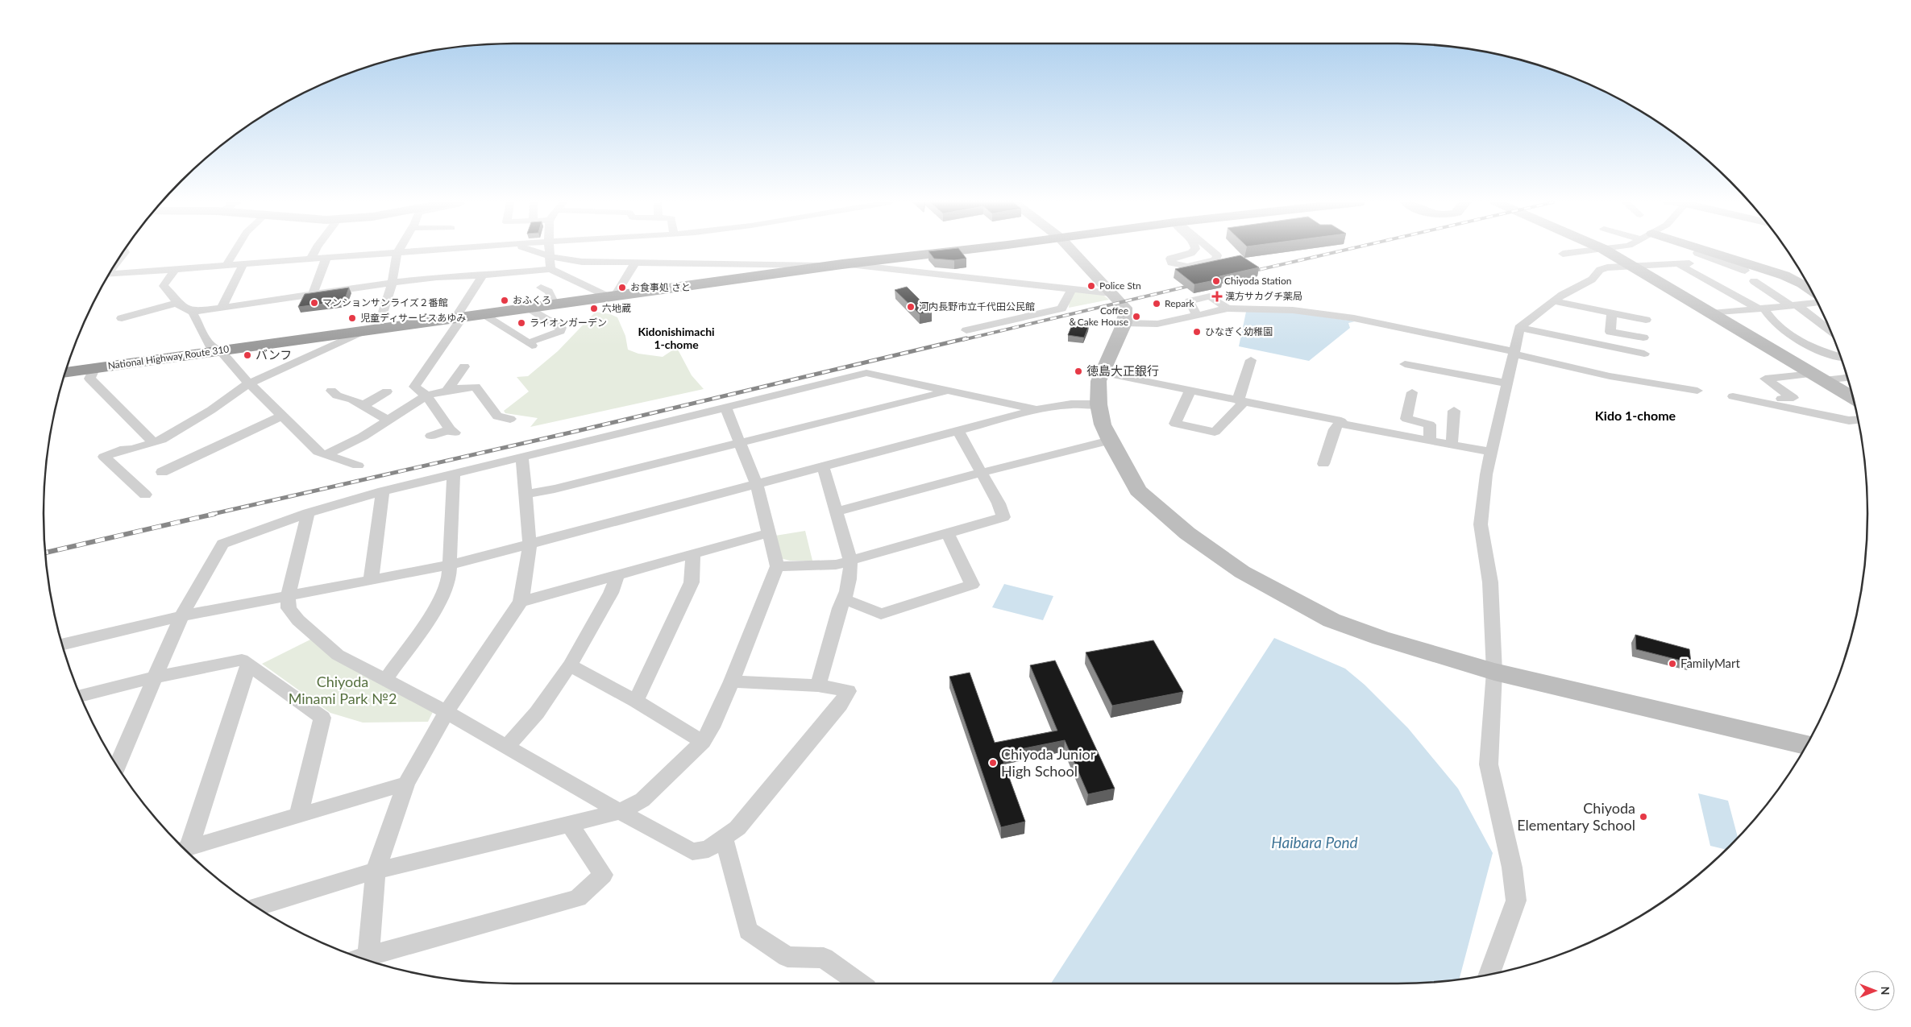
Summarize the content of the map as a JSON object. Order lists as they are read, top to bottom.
{
  "streets": {
    "highway": ["National Highway Route 310"]
  },
  "districts": ["Kidonishimachi 1-chome", "Kido 1-chome"],
  "water": ["Haibara Pond"],
  "parks": ["Chiyoda Minami Park №2"],
  "places": {
    "other": [
      "Chiyoda Station",
      "Police Stn",
      "お食事処 さと",
      "おふくろ",
      "マンションサンライズ２番館",
      "Repark",
      "河内長野市立千代田公民館",
      "六地蔵",
      "Coffee ＆Cake House",
      "児童ディサービスあゆみ",
      "ライオンガーデン",
      "ひなぎく幼稚園",
      "バンフ",
      "徳島大正銀行",
      "FamilyMart",
      "Chiyoda Junior High School",
      "Chiyoda Elementary School"
    ],
    "health": ["漢方サカグチ薬局"]
  },
  "north": "right"
}
